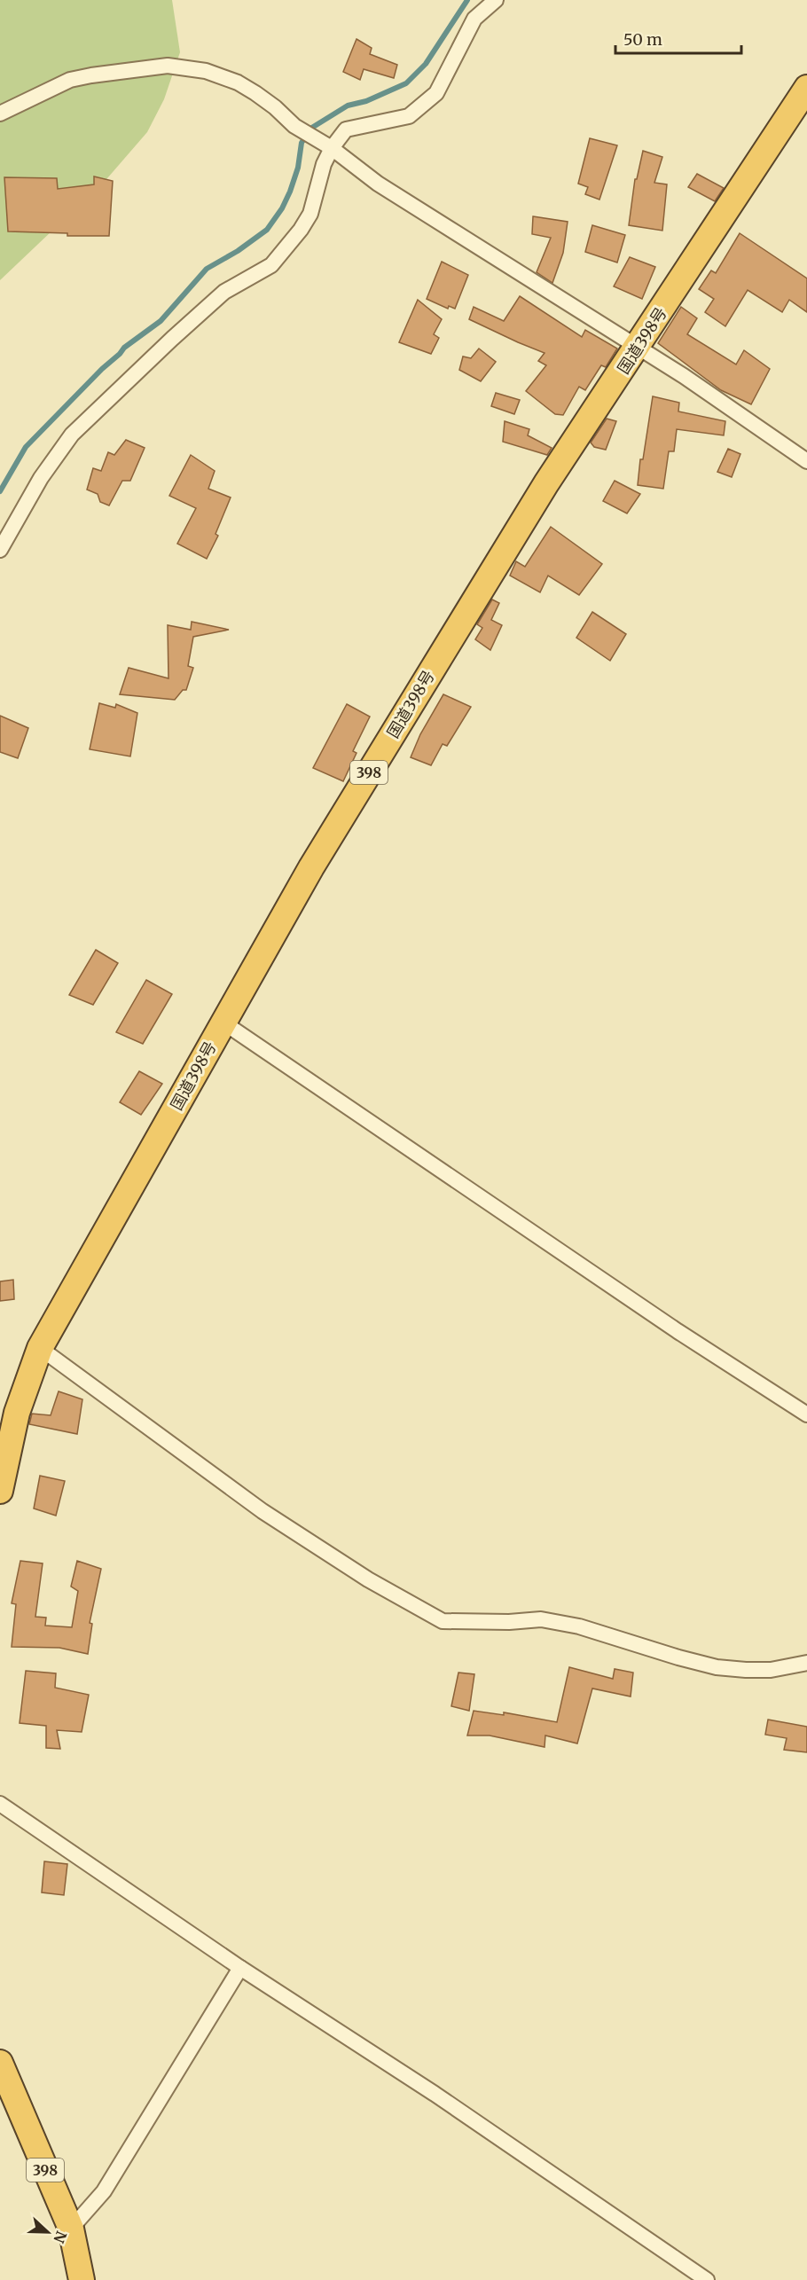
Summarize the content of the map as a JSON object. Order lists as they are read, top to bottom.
{
  "streets": {
    "highway": ["国道398号", "398"]
  },
  "scale_bar": "50 m",
  "north": "right"
}
